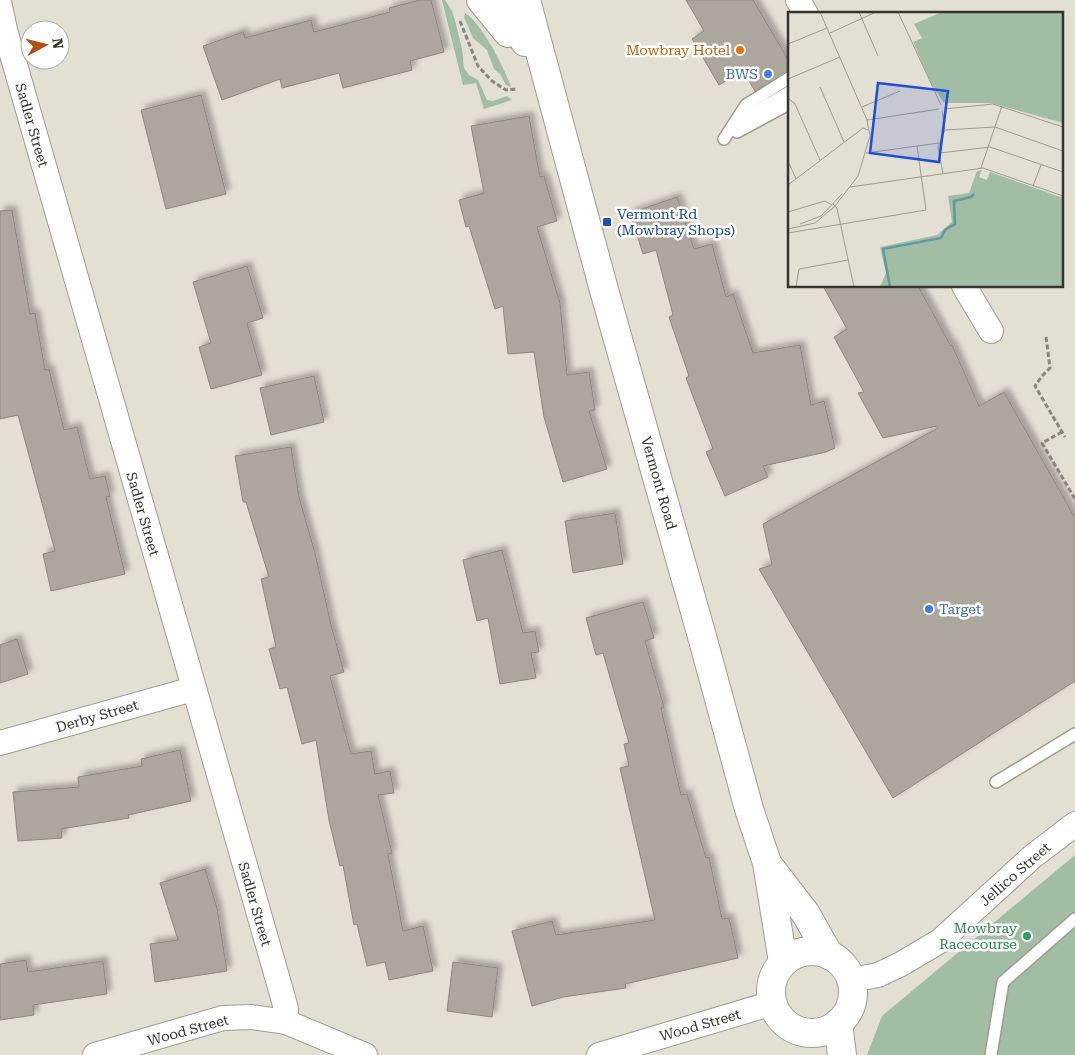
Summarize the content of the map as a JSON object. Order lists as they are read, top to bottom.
{
  "streets": {
    "street": [
      "Sadler Street",
      "Vermont Road",
      "Derby Street",
      "Jellico Street",
      "Wood Street"
    ]
  },
  "crossings": [
    ["Sadler Street", "Derby Street"],
    ["Sadler Street", "Wood Street"],
    ["Vermont Road", "Jellico Street"],
    ["Vermont Road", "Wood Street"],
    ["Jellico Street", "Wood Street"]
  ],
  "places": {
    "other": [
      "Mowbray Hotel",
      "BWS",
      "Target",
      "Mowbray Racecourse"
    ],
    "transit": ["Vermont Rd (Mowbray Shops)"]
  },
  "north": "right"
}
